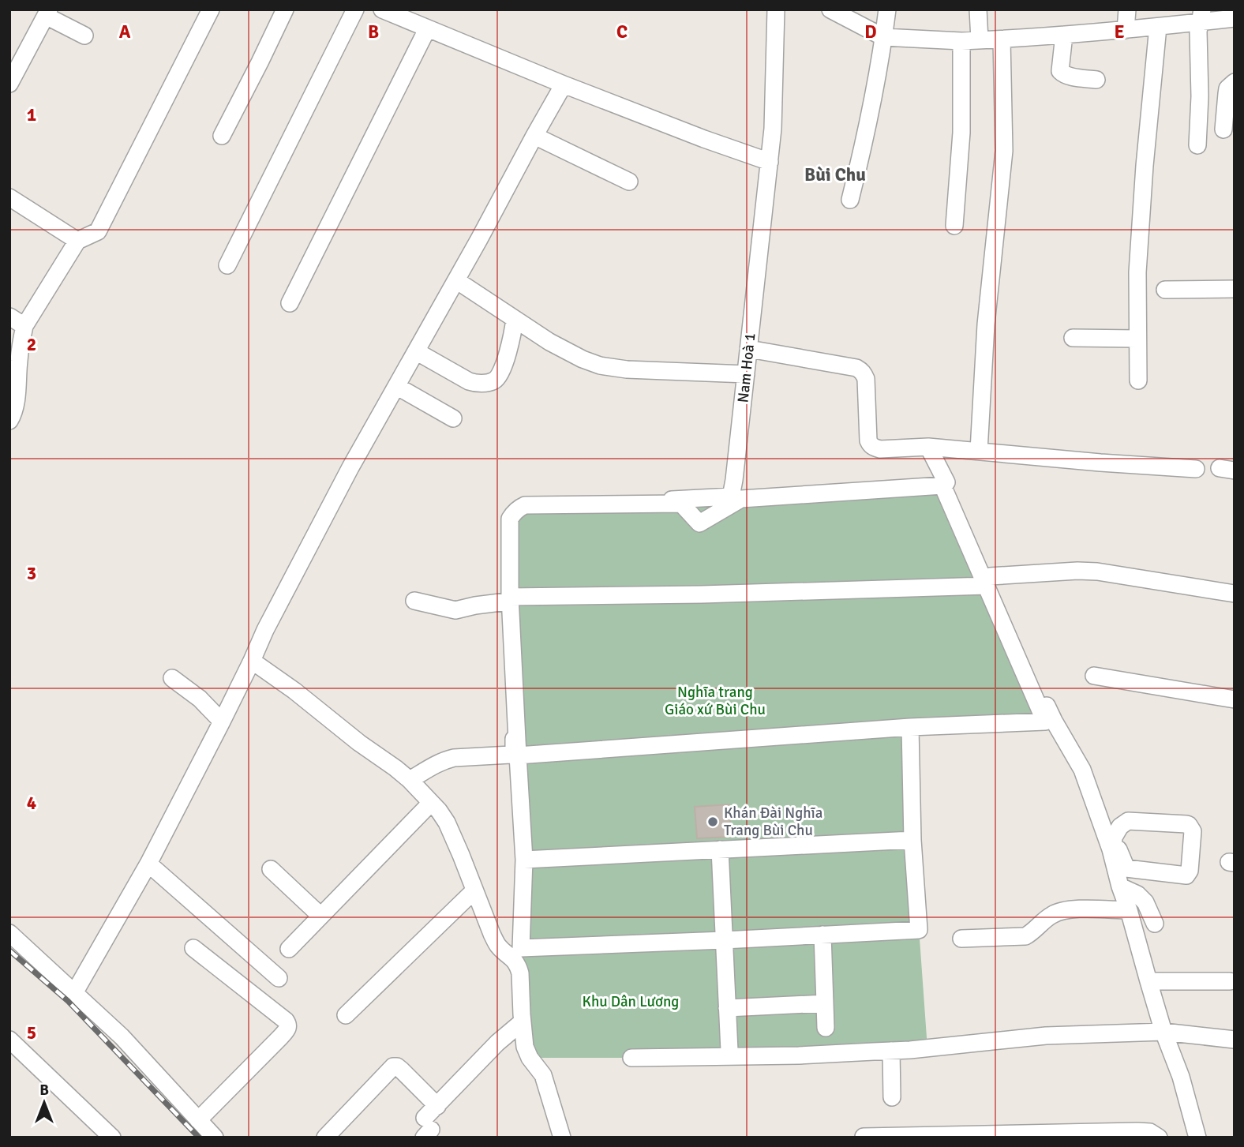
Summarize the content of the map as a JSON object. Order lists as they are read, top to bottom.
{
  "streets": {
    "street": ["Nam Hoà 1"]
  },
  "districts": ["Bùi Chu"],
  "parks": ["Nghĩa trang Giáo xứ Bùi Chu", "Khu Dân Lương"],
  "places": ["Khán Đài Nghĩa Trang Bùi Chu"],
  "north": "top",
  "grid": {
    "columns": [
      "A",
      "B",
      "C",
      "D",
      "E"
    ],
    "rows": [
      "1",
      "2",
      "3",
      "4",
      "5"
    ]
  }
}
